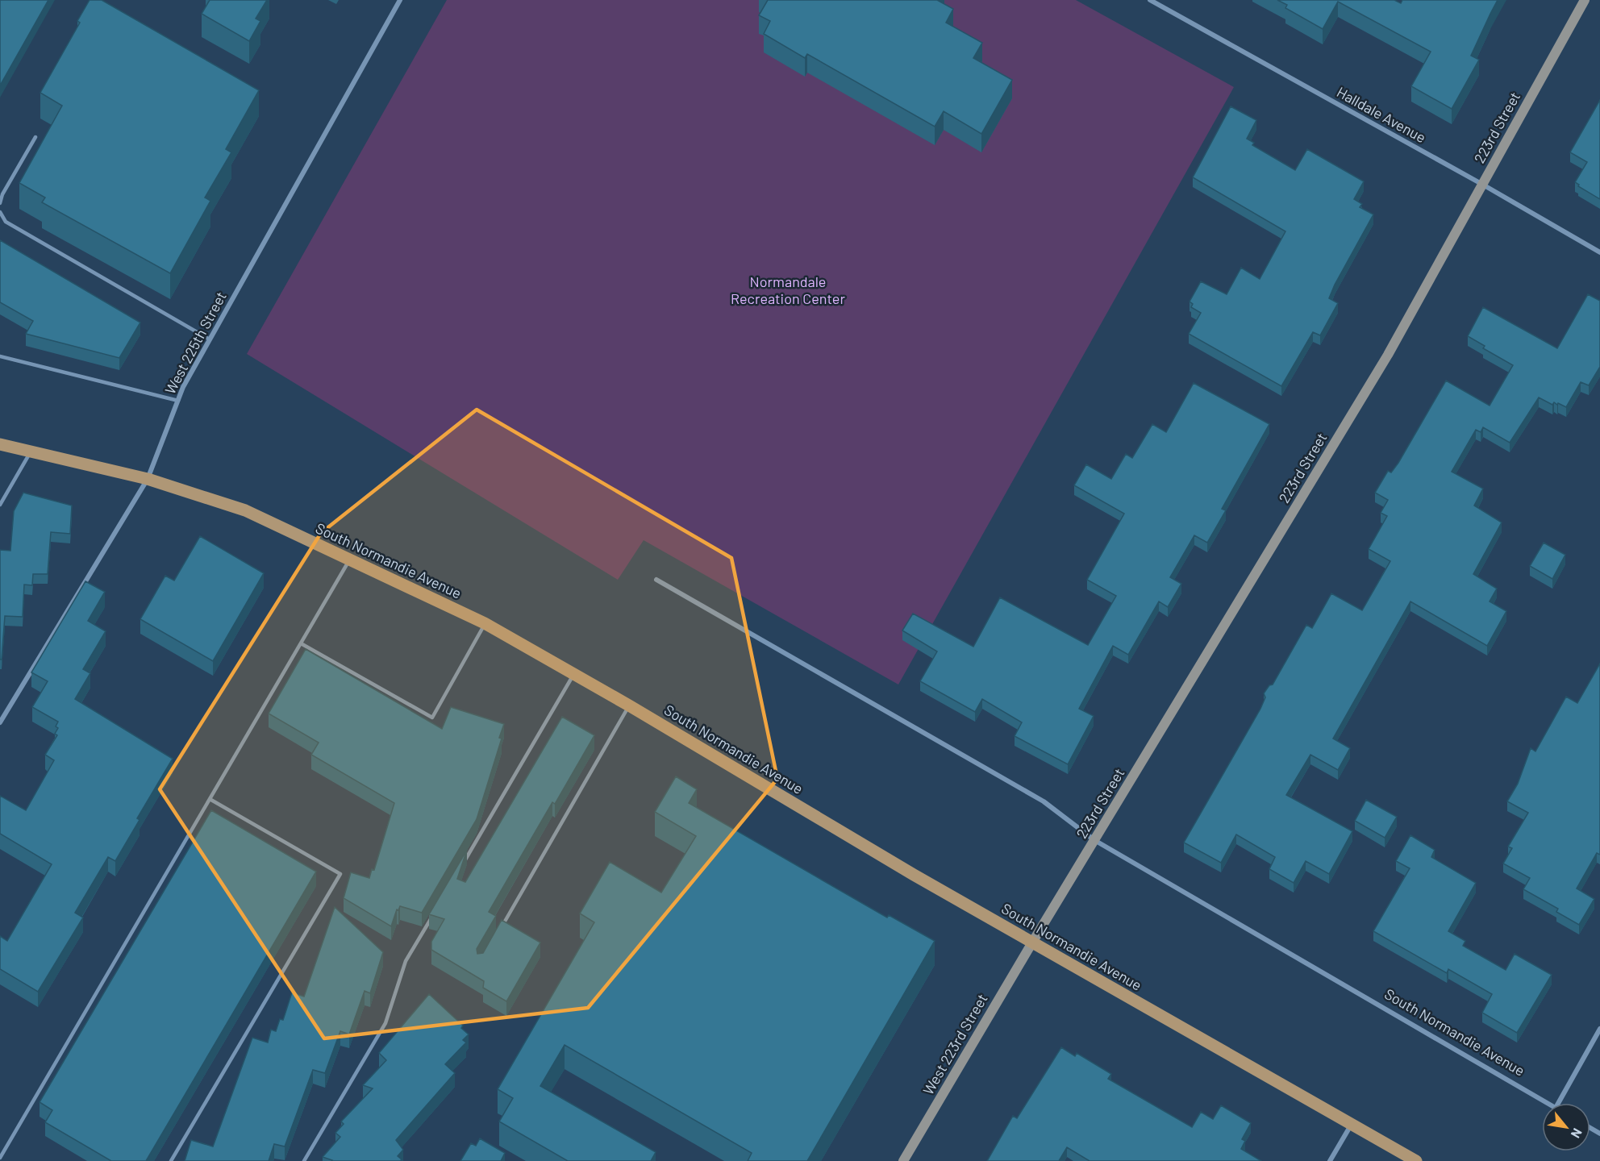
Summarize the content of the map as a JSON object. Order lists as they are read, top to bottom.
{
  "streets": {
    "main road": ["223rd Street", "South Normandie Avenue", "West 223rd Street"],
    "street": ["Halldale Avenue", "West 225th Street"]
  },
  "crossings": [
    ["Halldale Avenue", "223rd Street"],
    ["223rd Street", "South Normandie Avenue"],
    ["223rd Street", "West 223rd Street"],
    ["West 225th Street", "South Normandie Avenue"],
    ["South Normandie Avenue", "West 223rd Street"]
  ],
  "parks": ["Normandale Recreation Center"],
  "north": "bottom right"
}
